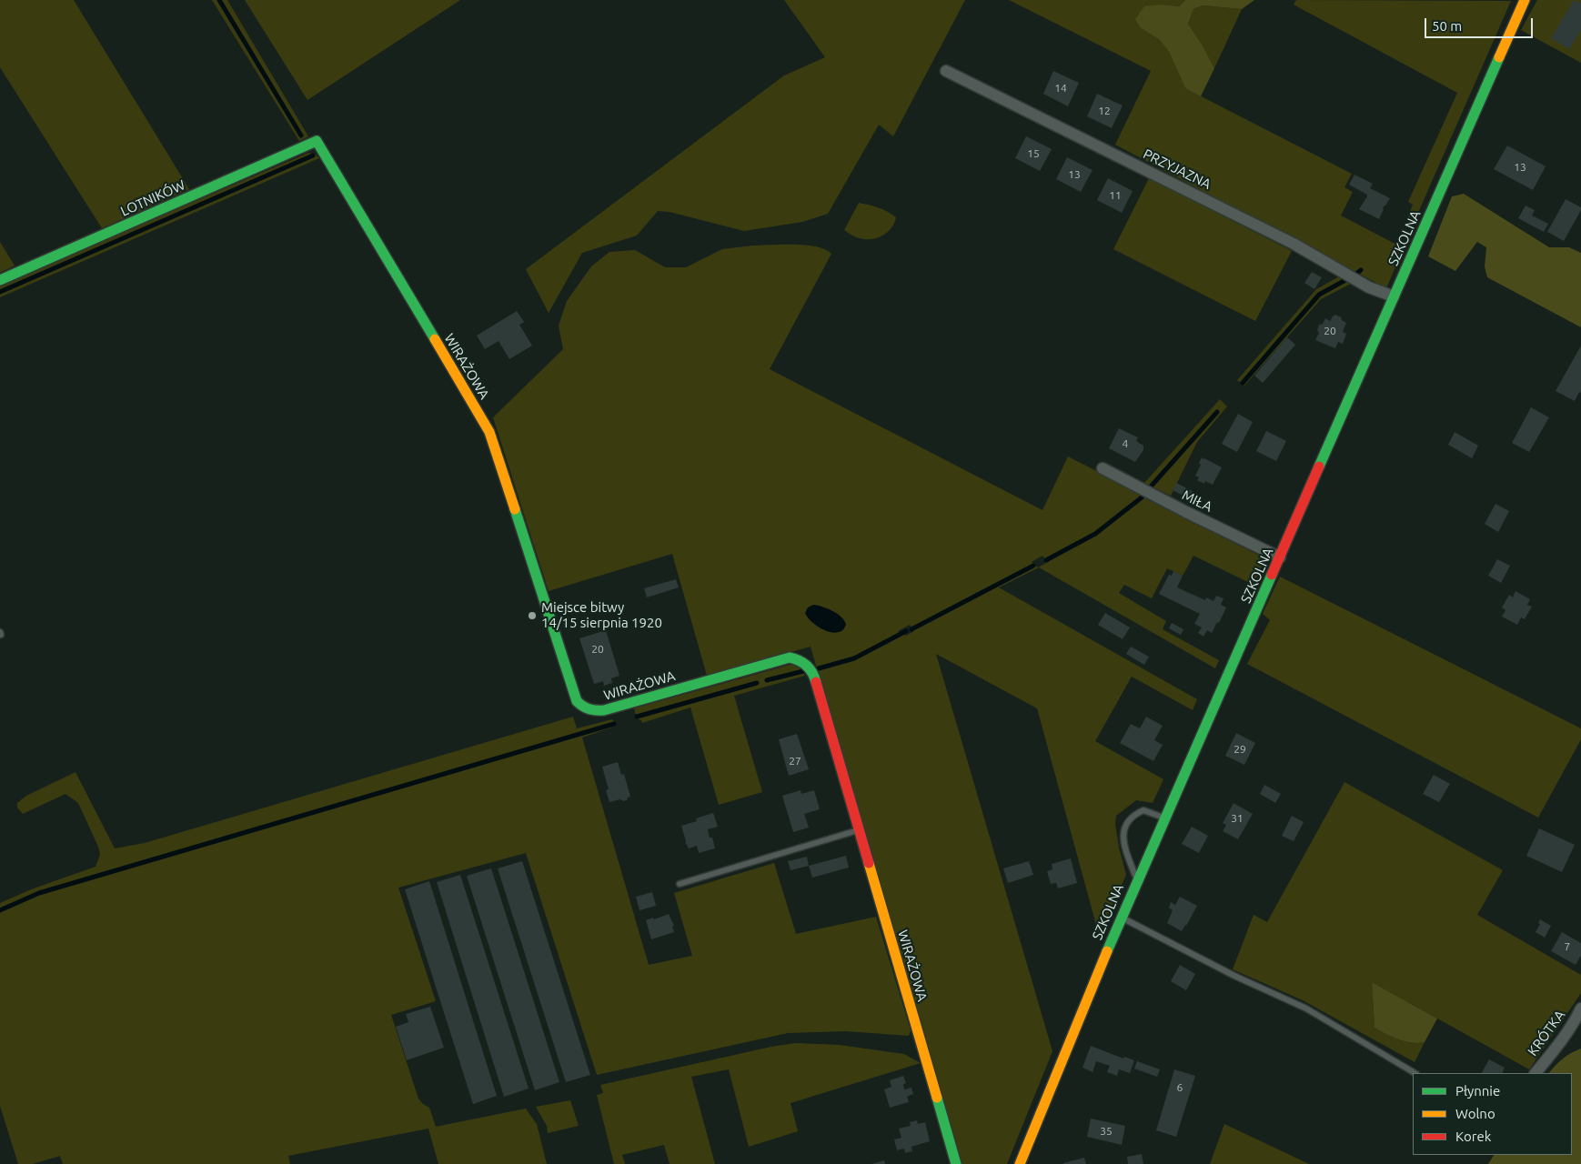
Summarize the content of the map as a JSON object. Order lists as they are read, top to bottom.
{
  "streets": {
    "street": [
      "PRZYJAZNA",
      "LOTNIKÓW",
      "SZKOLNA",
      "WIRAŻOWA",
      "MIŁA",
      "KRÓTKA"
    ]
  },
  "crossings": [
    ["PRZYJAZNA", "SZKOLNA"],
    ["LOTNIKÓW", "WIRAŻOWA"],
    ["SZKOLNA", "MIŁA"]
  ],
  "places": ["Miejsce bitwy 14/15 sierpnia 1920"],
  "house_numbers": [
    "14",
    "12",
    "15",
    "13",
    "13",
    "11",
    "20",
    "4",
    "20",
    "29",
    "27",
    "31",
    "7",
    "6",
    "35"
  ],
  "legend": ["Płynnie", "Wolno", "Korek"],
  "scale_bar": "50 m"
}
